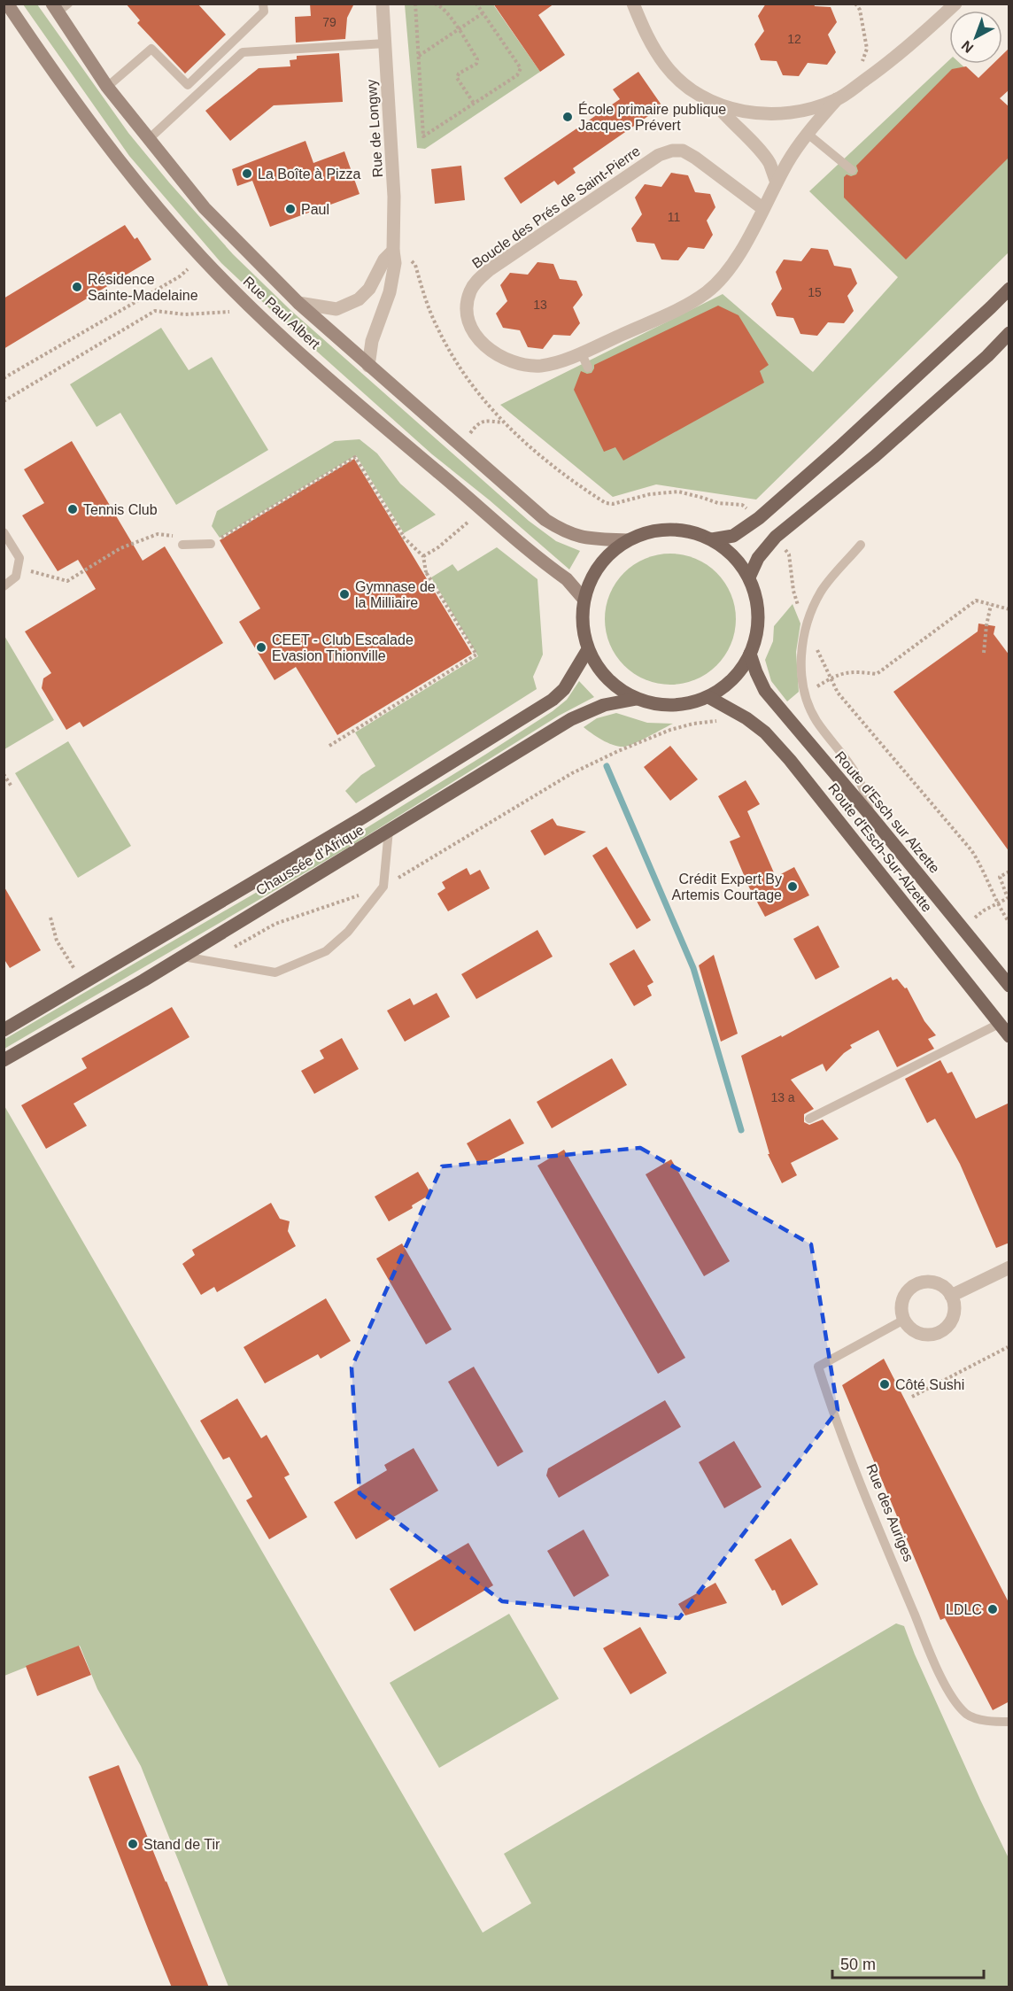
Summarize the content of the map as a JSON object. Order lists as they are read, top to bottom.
{
  "streets": {
    "main road": [
      "Rue Paul Albert",
      "Route d'Esch sur Alzette",
      "Route d'Esch-Sur-Alzette",
      "Chaussée d'Afrique"
    ],
    "street": ["Rue de Longwy", "Boucle des Prés de Saint-Pierre"],
    "lane": ["Rue des Auriges"]
  },
  "crossings": [
    ["Rue de Longwy", "Rue Paul Albert"],
    ["Rue Paul Albert", "Route d'Esch sur Alzette"],
    ["Rue Paul Albert", "Route d'Esch-Sur-Alzette"],
    ["Rue Paul Albert", "Chaussée d'Afrique"],
    ["Route d'Esch sur Alzette", "Route d'Esch-Sur-Alzette"],
    ["Route d'Esch sur Alzette", "Chaussée d'Afrique"],
    ["Route d'Esch-Sur-Alzette", "Chaussée d'Afrique"]
  ],
  "places": [
    "École primaire publique Jacques Prévert",
    "La Boîte à Pizza",
    "Paul",
    "Résidence Sainte-Madelaine",
    "Tennis Club",
    "Gymnase de la Milliaire",
    "CEET - Club Escalade Evasion Thionville",
    "Crédit Expert By Artemis Courtage",
    "Côté Sushi",
    "LDLC",
    "Stand de Tir"
  ],
  "house_numbers": [
    "79",
    "12",
    "11",
    "15",
    "13",
    "13 a"
  ],
  "scale_bar": "50 m",
  "north": "bottom left"
}
